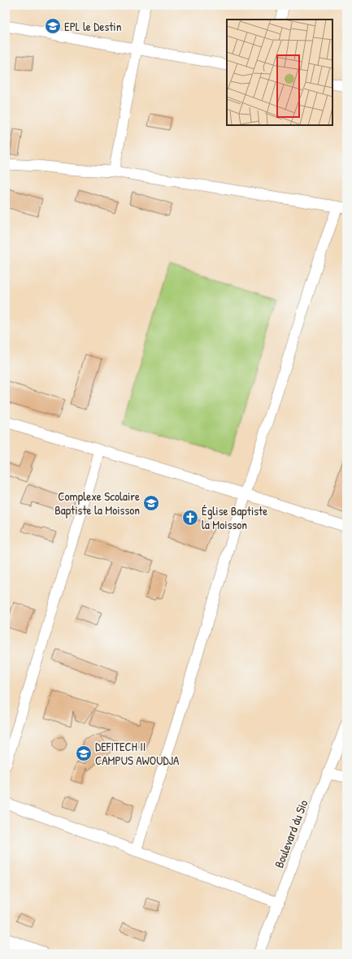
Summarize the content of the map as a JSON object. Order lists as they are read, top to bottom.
{
  "streets": {
    "street": ["Boulevard du Sio"]
  },
  "places": {
    "school or university": ["EPL le Destin", "Complexe Scolaire Baptiste la Moisson", "DEFITECH II CAMPUS AWOUDJA"],
    "church": ["Église Baptiste la Moisson"]
  }
}
